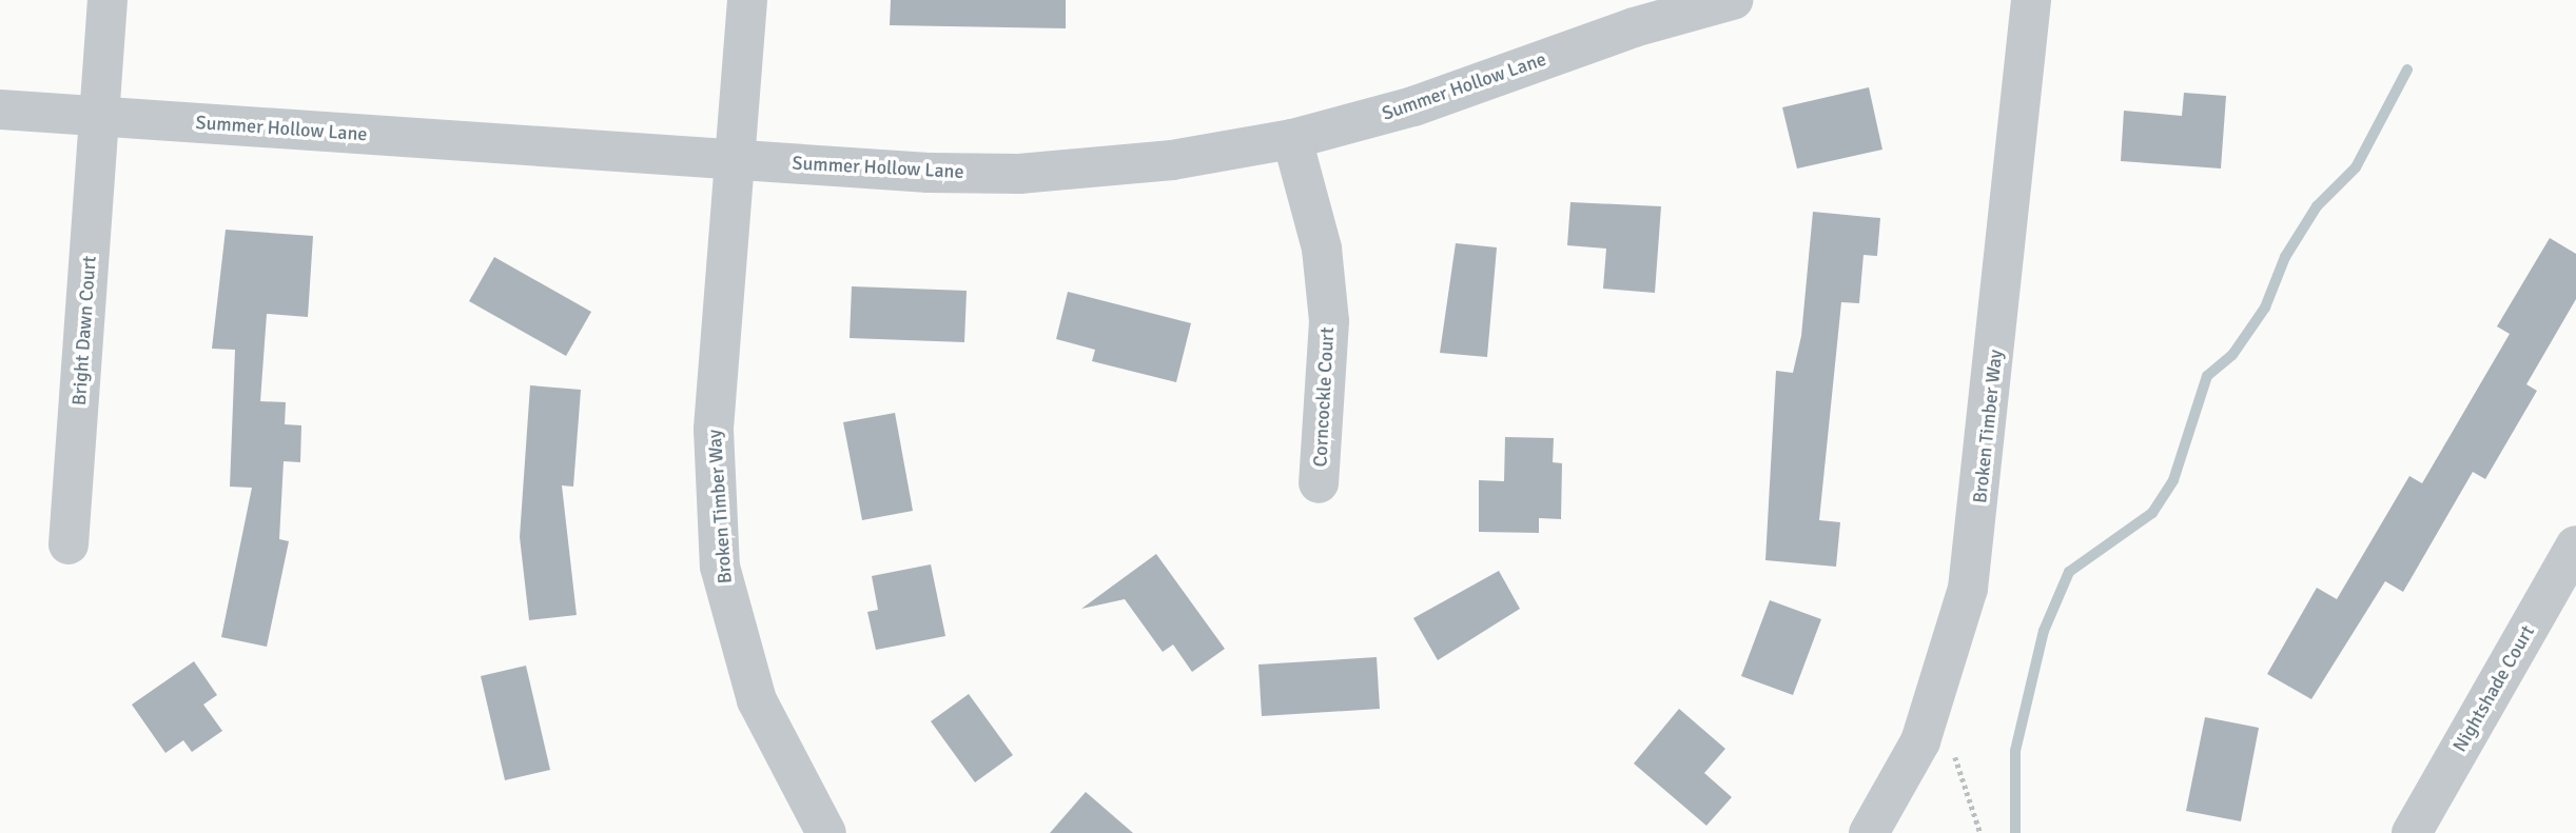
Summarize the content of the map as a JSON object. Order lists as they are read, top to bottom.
{
  "streets": {
    "street": [
      "Summer Hollow Lane",
      "Bright Dawn Court",
      "Corncockle Court",
      "Broken Timber Way",
      "Nightshade Court"
    ]
  },
  "crossings": [
    ["Summer Hollow Lane", "Bright Dawn Court"],
    ["Summer Hollow Lane", "Corncockle Court"],
    ["Summer Hollow Lane", "Broken Timber Way"]
  ]
}
